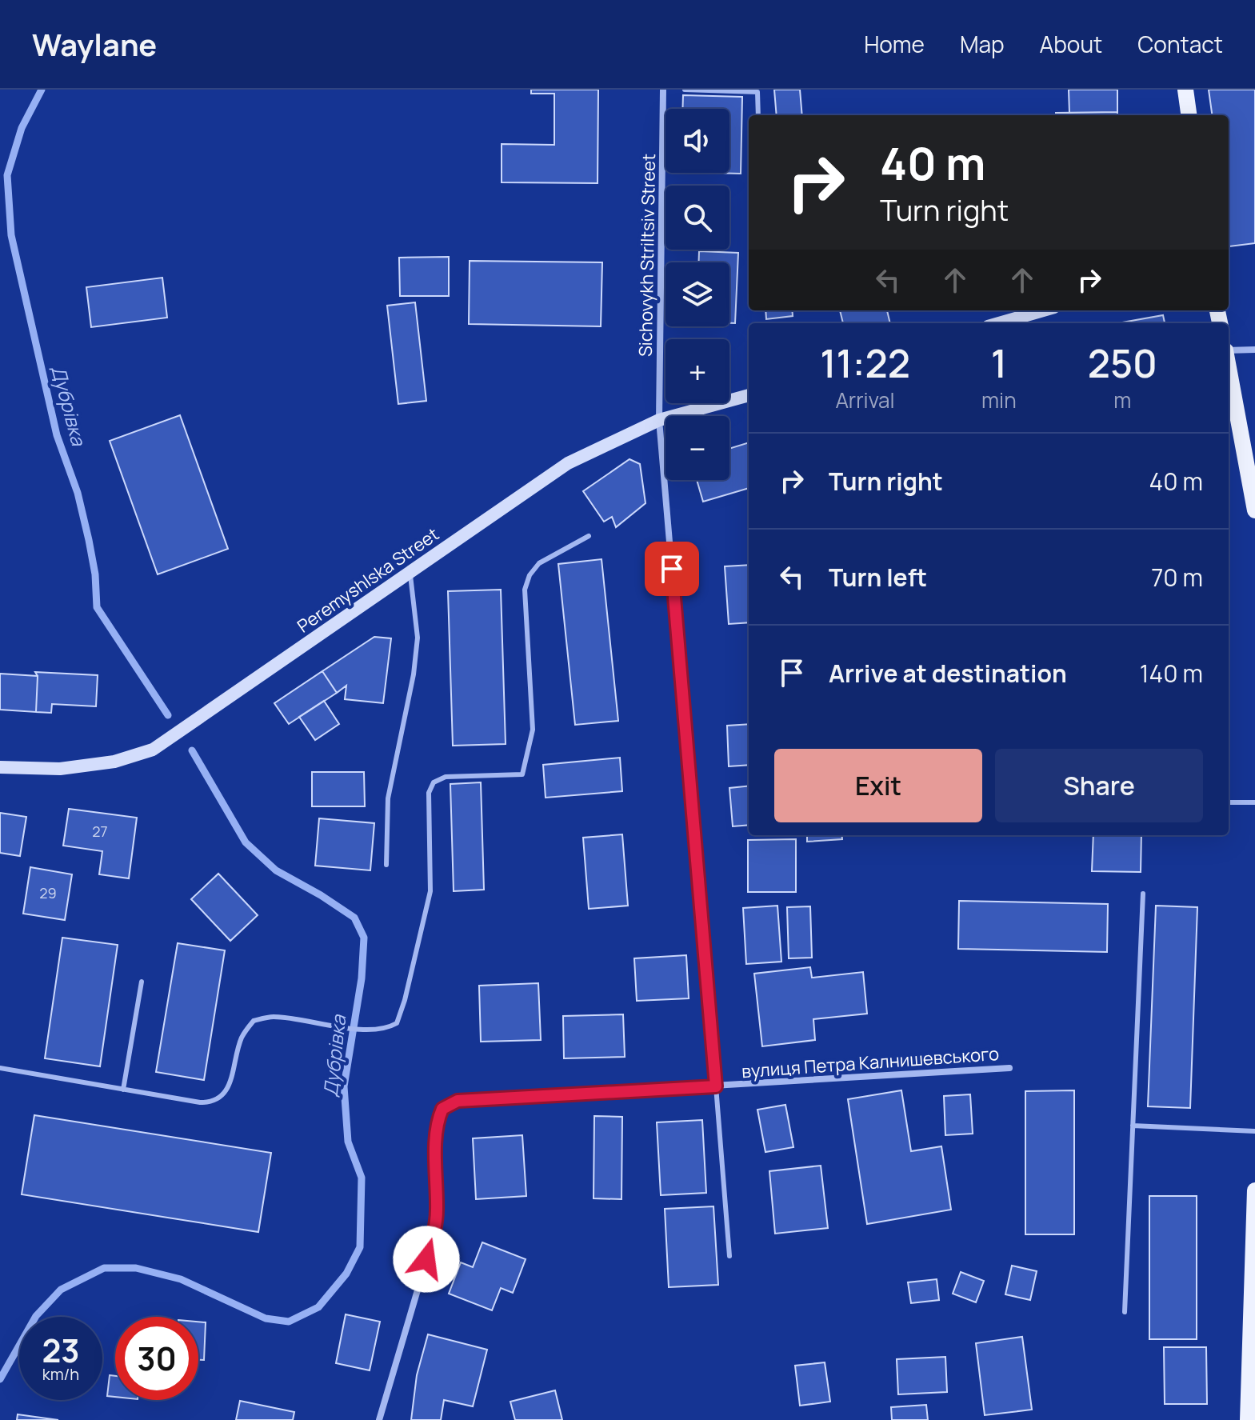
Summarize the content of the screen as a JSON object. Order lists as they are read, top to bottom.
{
  "streets": {
    "main road": ["Peremyshlska Street"],
    "street": ["Sichovykh Striltsiv Street", "вулиця Петра Калнишевського"]
  },
  "crossings": [
    ["Sichovykh Striltsiv Street", "Peremyshlska Street"],
    ["Sichovykh Striltsiv Street", "вулиця Петра Калнишевського"]
  ],
  "water": ["Дубрівка"],
  "house_numbers": ["27", "29"],
  "page": {
    "header": "Waylane",
    "nav": [
      "Home",
      "Map",
      "About",
      "Contact"
    ],
    "map_buttons": ["+", "−"],
    "turn": ["40 m", "Turn right"],
    "eta": [
      "11:22",
      "Arrival",
      "1",
      "min",
      "250",
      "m"
    ],
    "list": [
      {
        "name": "Turn right",
        "value": "40 m"
      },
      {
        "name": "Turn left",
        "value": "70 m"
      },
      {
        "name": "Arrive at destination",
        "value": "140 m"
      }
    ],
    "buttons": ["Exit", "Share"],
    "speed": "23 km/h",
    "limit": "30"
  }
}
